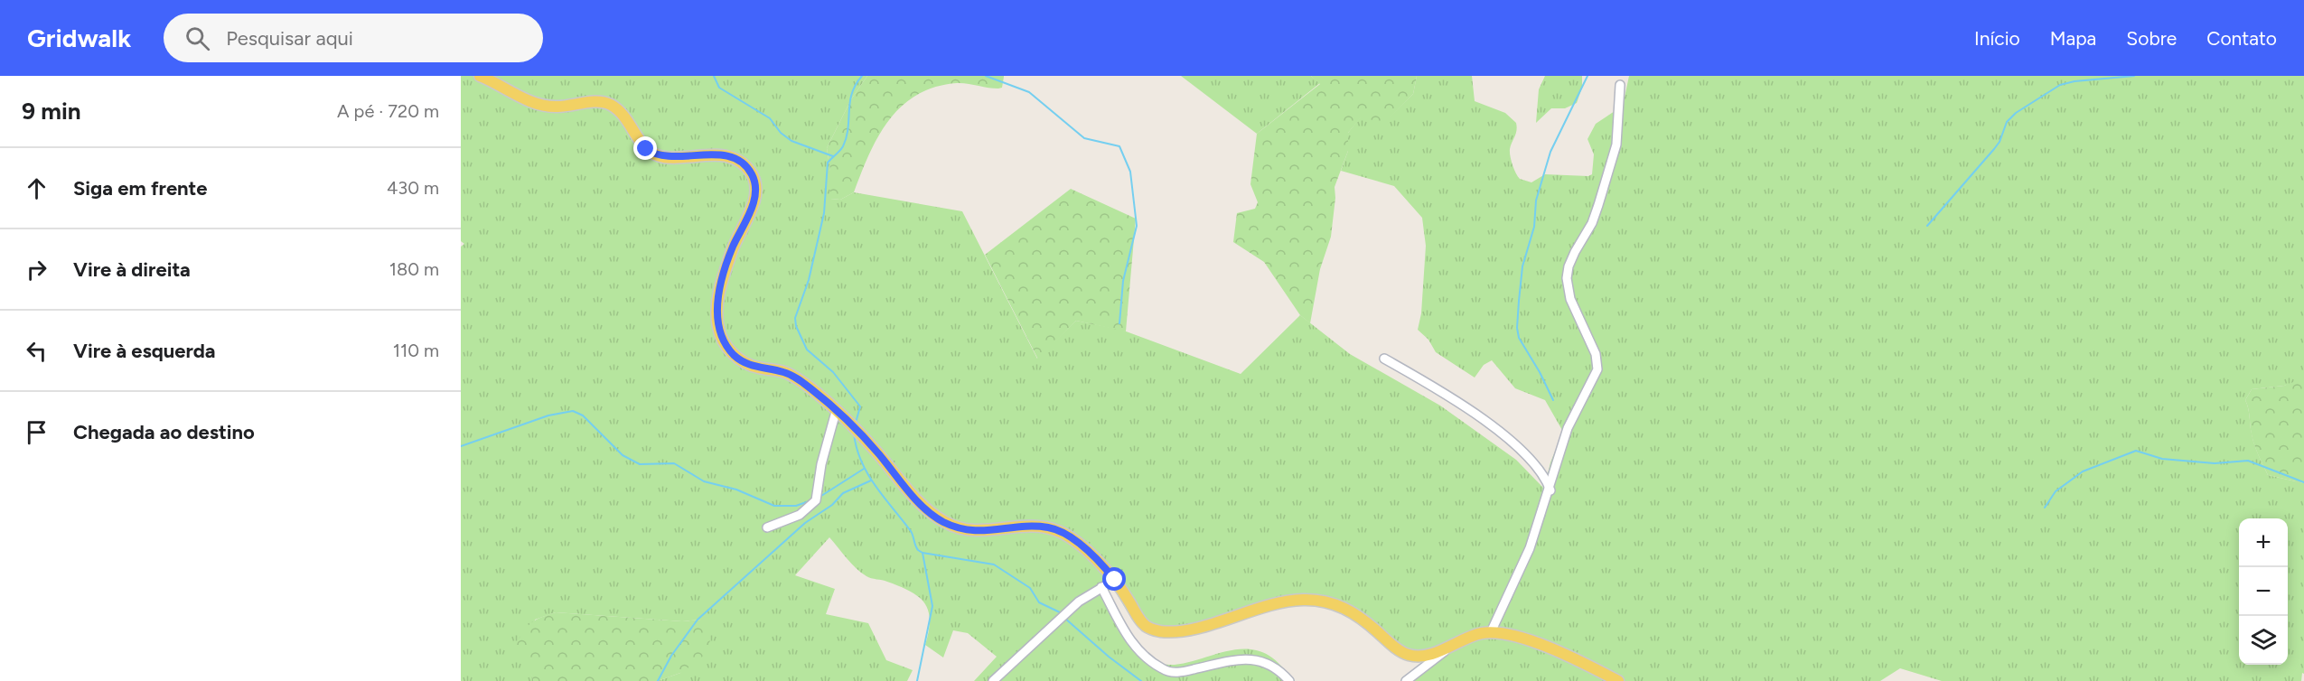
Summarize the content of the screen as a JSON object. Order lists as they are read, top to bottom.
{
  "page": {
    "header": "Gridwalk",
    "search": "Pesquisar aqui",
    "nav": [
      "Início",
      "Mapa",
      "Sobre",
      "Contato"
    ],
    "heading": ["9 min", "A pé · 720 m"],
    "list": [
      ["Siga em frente", "430 m"],
      ["Vire à direita", "180 m"],
      ["Vire à esquerda", "110 m"],
      "Chegada ao destino"
    ],
    "map_buttons": ["+", "−"]
  }
}
